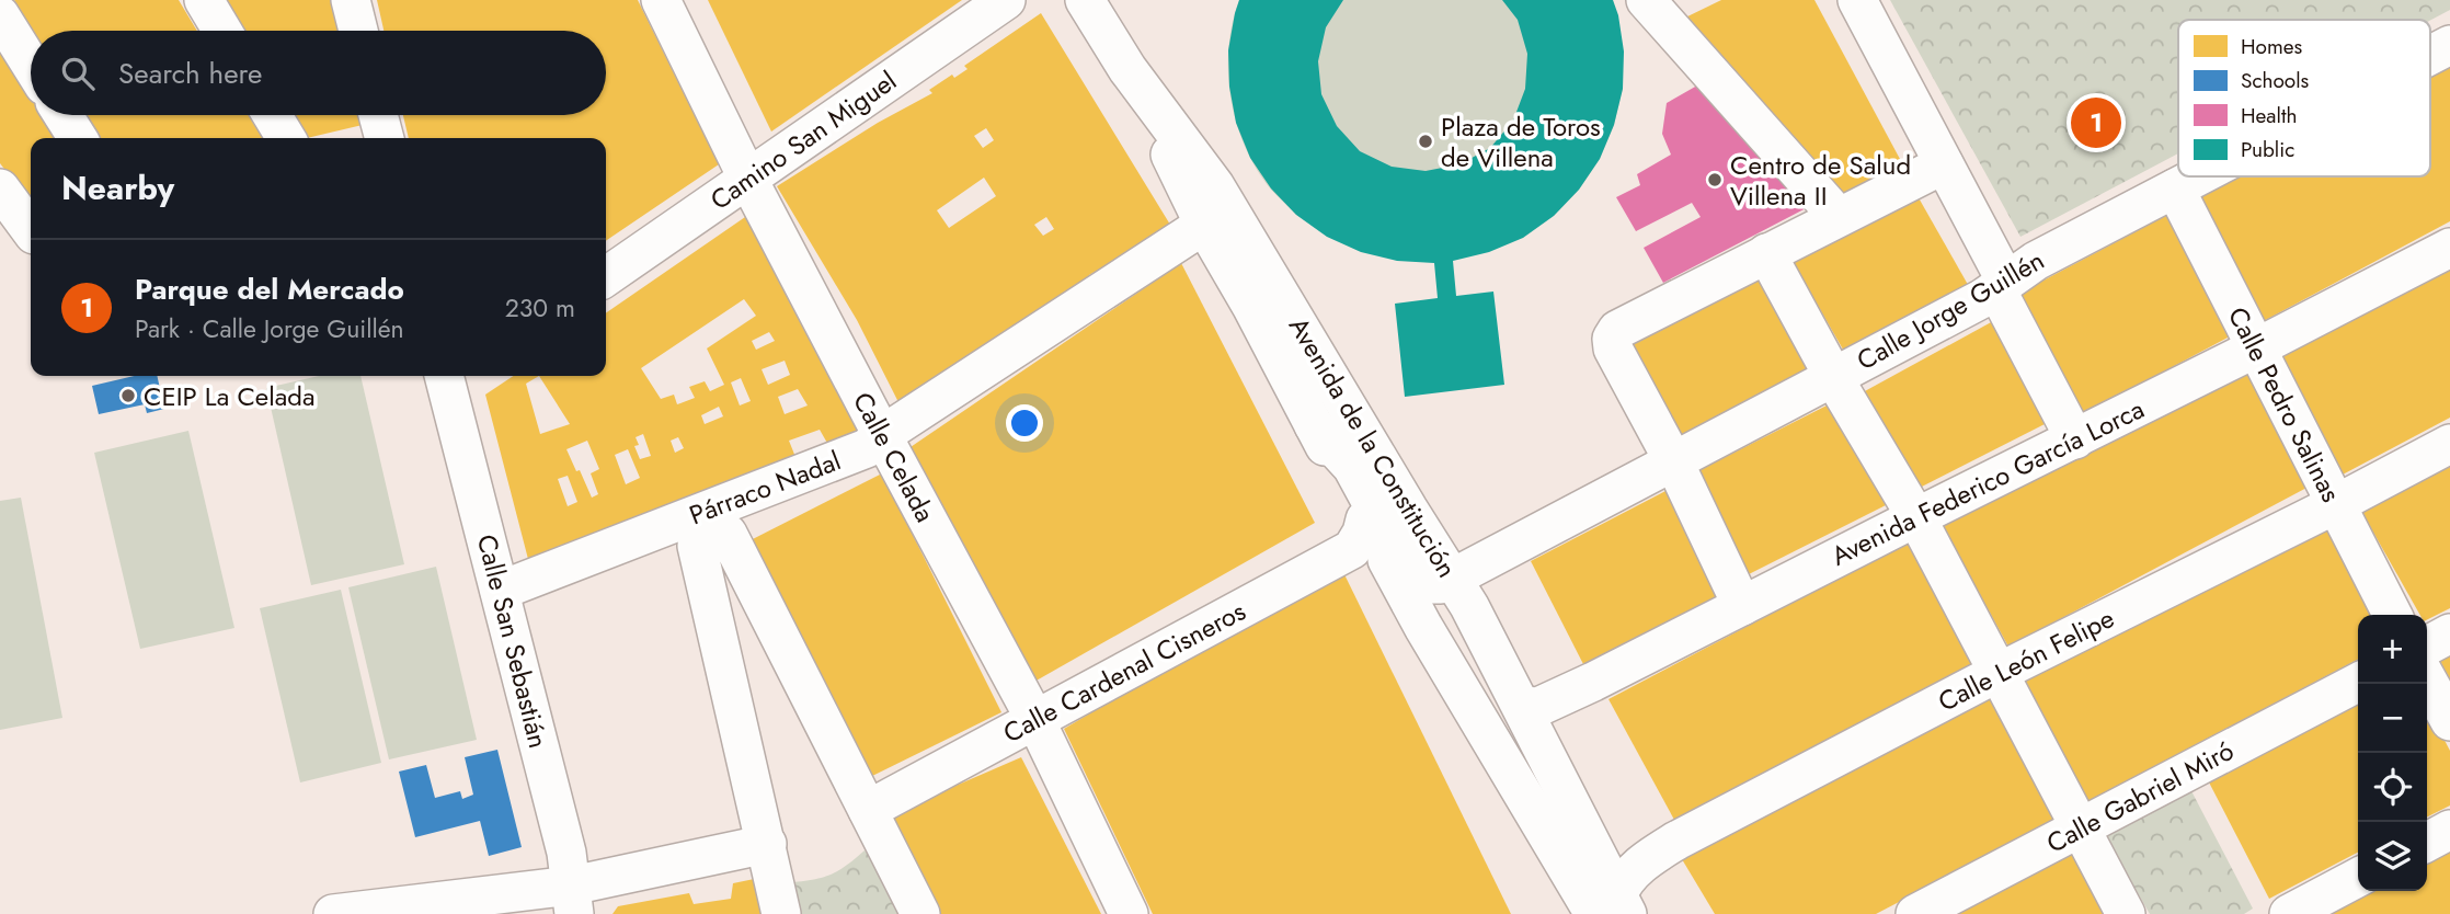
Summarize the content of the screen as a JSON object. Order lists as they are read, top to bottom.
{
  "streets": {
    "street": [
      "Camino San Miguel",
      "Calle Jorge Guillén",
      "Calle Pedro Salinas",
      "Avenida de la Constitución",
      "Calle Celada",
      "Avenida Federico García Lorca",
      "Párraco Nadal",
      "Calle San Sebastián",
      "Calle León Felipe",
      "Calle Cardenal Cisneros",
      "Calle Gabriel Miró"
    ]
  },
  "crossings": [
    ["Camino San Miguel", "Calle Celada"],
    ["Calle Jorge Guillén", "Calle Pedro Salinas"],
    ["Calle Jorge Guillén", "Avenida de la Constitución"],
    ["Calle Pedro Salinas", "Avenida Federico García Lorca"],
    ["Calle Pedro Salinas", "Calle León Felipe"],
    ["Avenida de la Constitución", "Avenida Federico García Lorca"],
    ["Avenida de la Constitución", "Calle León Felipe"],
    ["Calle Celada", "Párraco Nadal"],
    ["Calle Celada", "Calle Cardenal Cisneros"],
    ["Párraco Nadal", "Calle San Sebastián"]
  ],
  "places": ["Plaza de Toros de Villena", "Centro de Salud Villena II", "CEIP La Celada"],
  "legend": [
    "Homes",
    "Schools",
    "Health",
    "Public"
  ],
  "page": {
    "search": "Search here",
    "pins": "1",
    "heading": "Nearby",
    "list": [
      {
        "mark": "1",
        "name": "Parque del Mercado",
        "note": "Park · Calle Jorge Guillén",
        "value": "230 m"
      }
    ],
    "map_buttons": ["+", "−"]
  }
}
